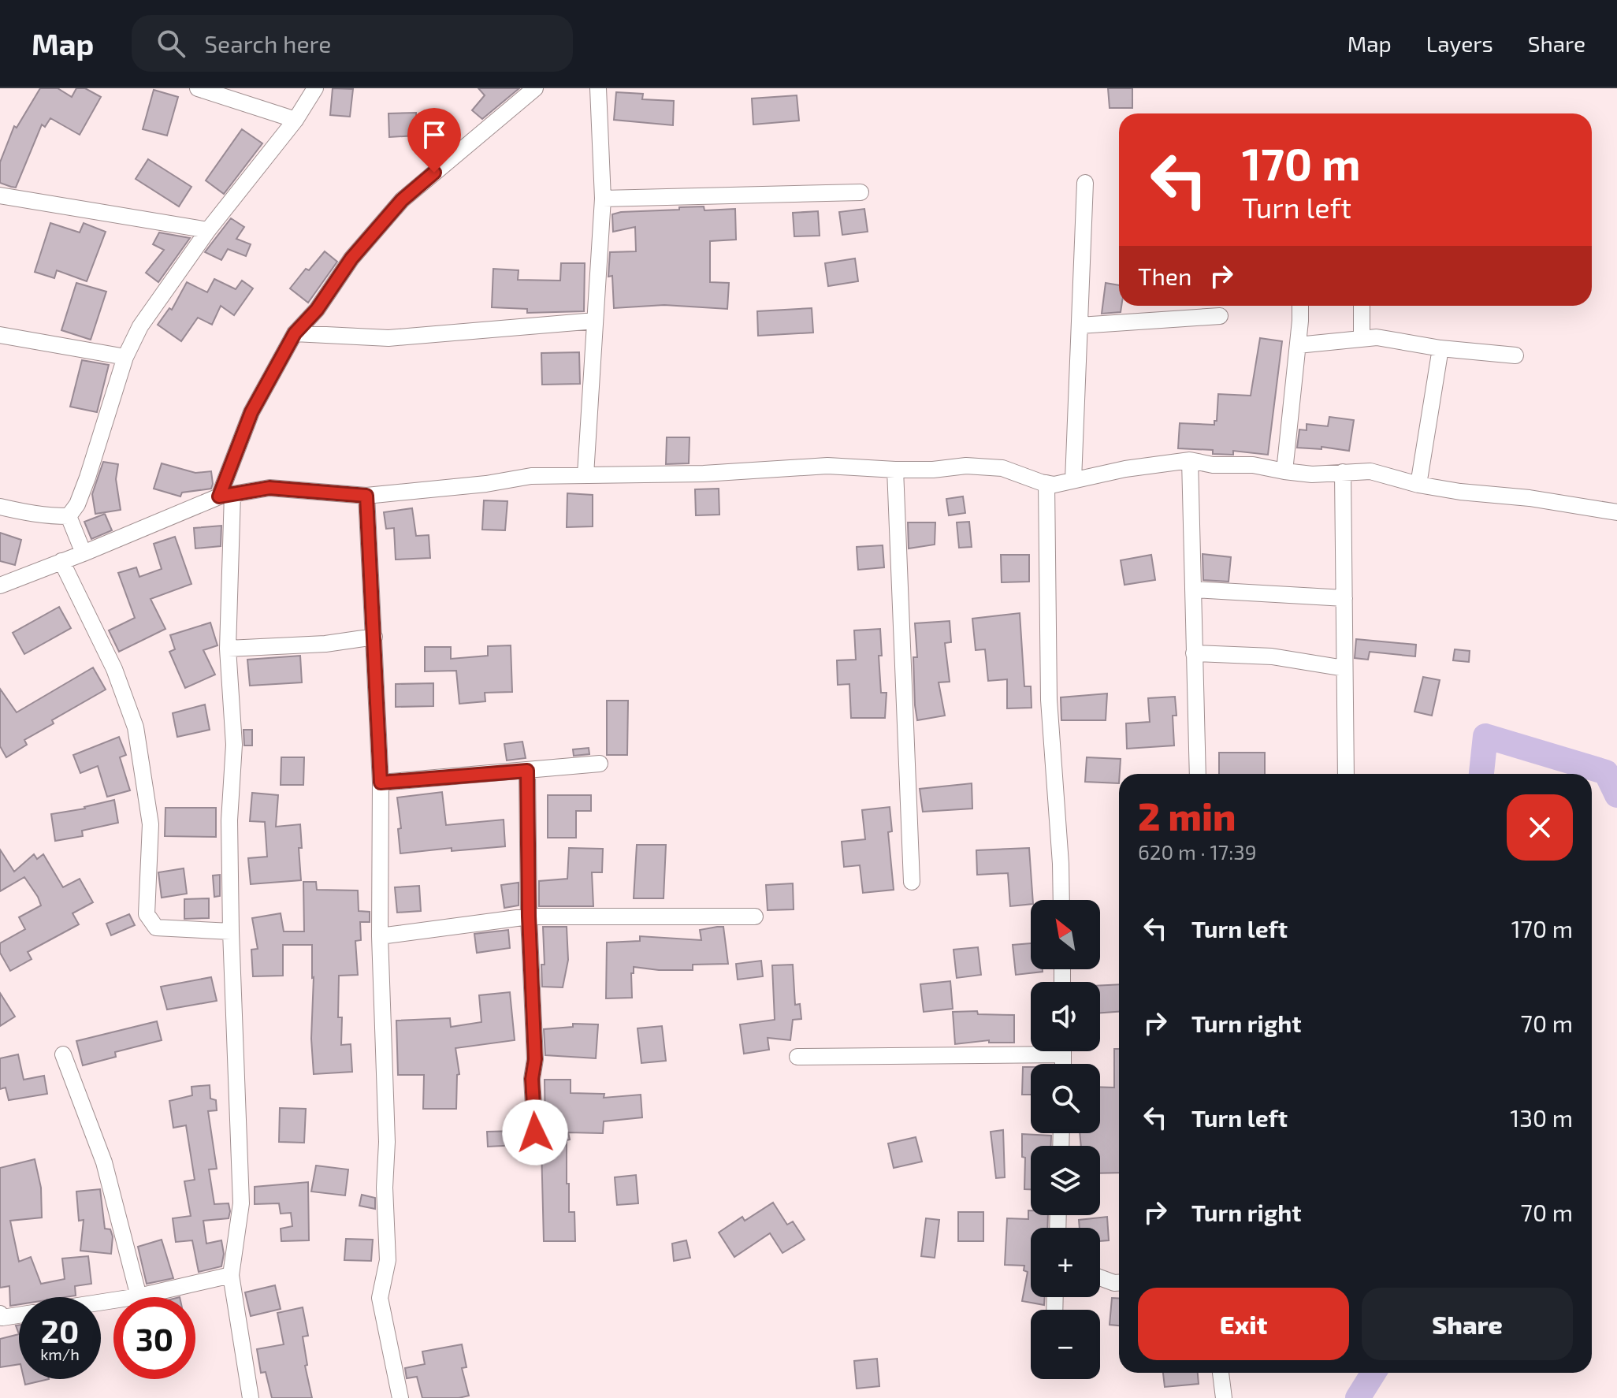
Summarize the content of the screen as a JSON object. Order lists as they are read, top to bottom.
{
  "north": "top left",
  "page": {
    "header": "Map",
    "search": "Search here",
    "nav": ["Map", "Layers", "Share"],
    "turn": ["170 m", "Turn left"],
    "then": "Then",
    "heading": ["2 min", "620 m · 17:39"],
    "list": [
      {
        "name": "Turn left",
        "value": "170 m"
      },
      {
        "name": "Turn right",
        "value": "70 m"
      },
      {
        "name": "Turn left",
        "value": "130 m"
      },
      {
        "name": "Turn right",
        "value": "70 m"
      }
    ],
    "map_buttons": ["+", "−"],
    "buttons": ["Exit", "Share"],
    "speed": "20 km/h",
    "limit": "30"
  }
}
